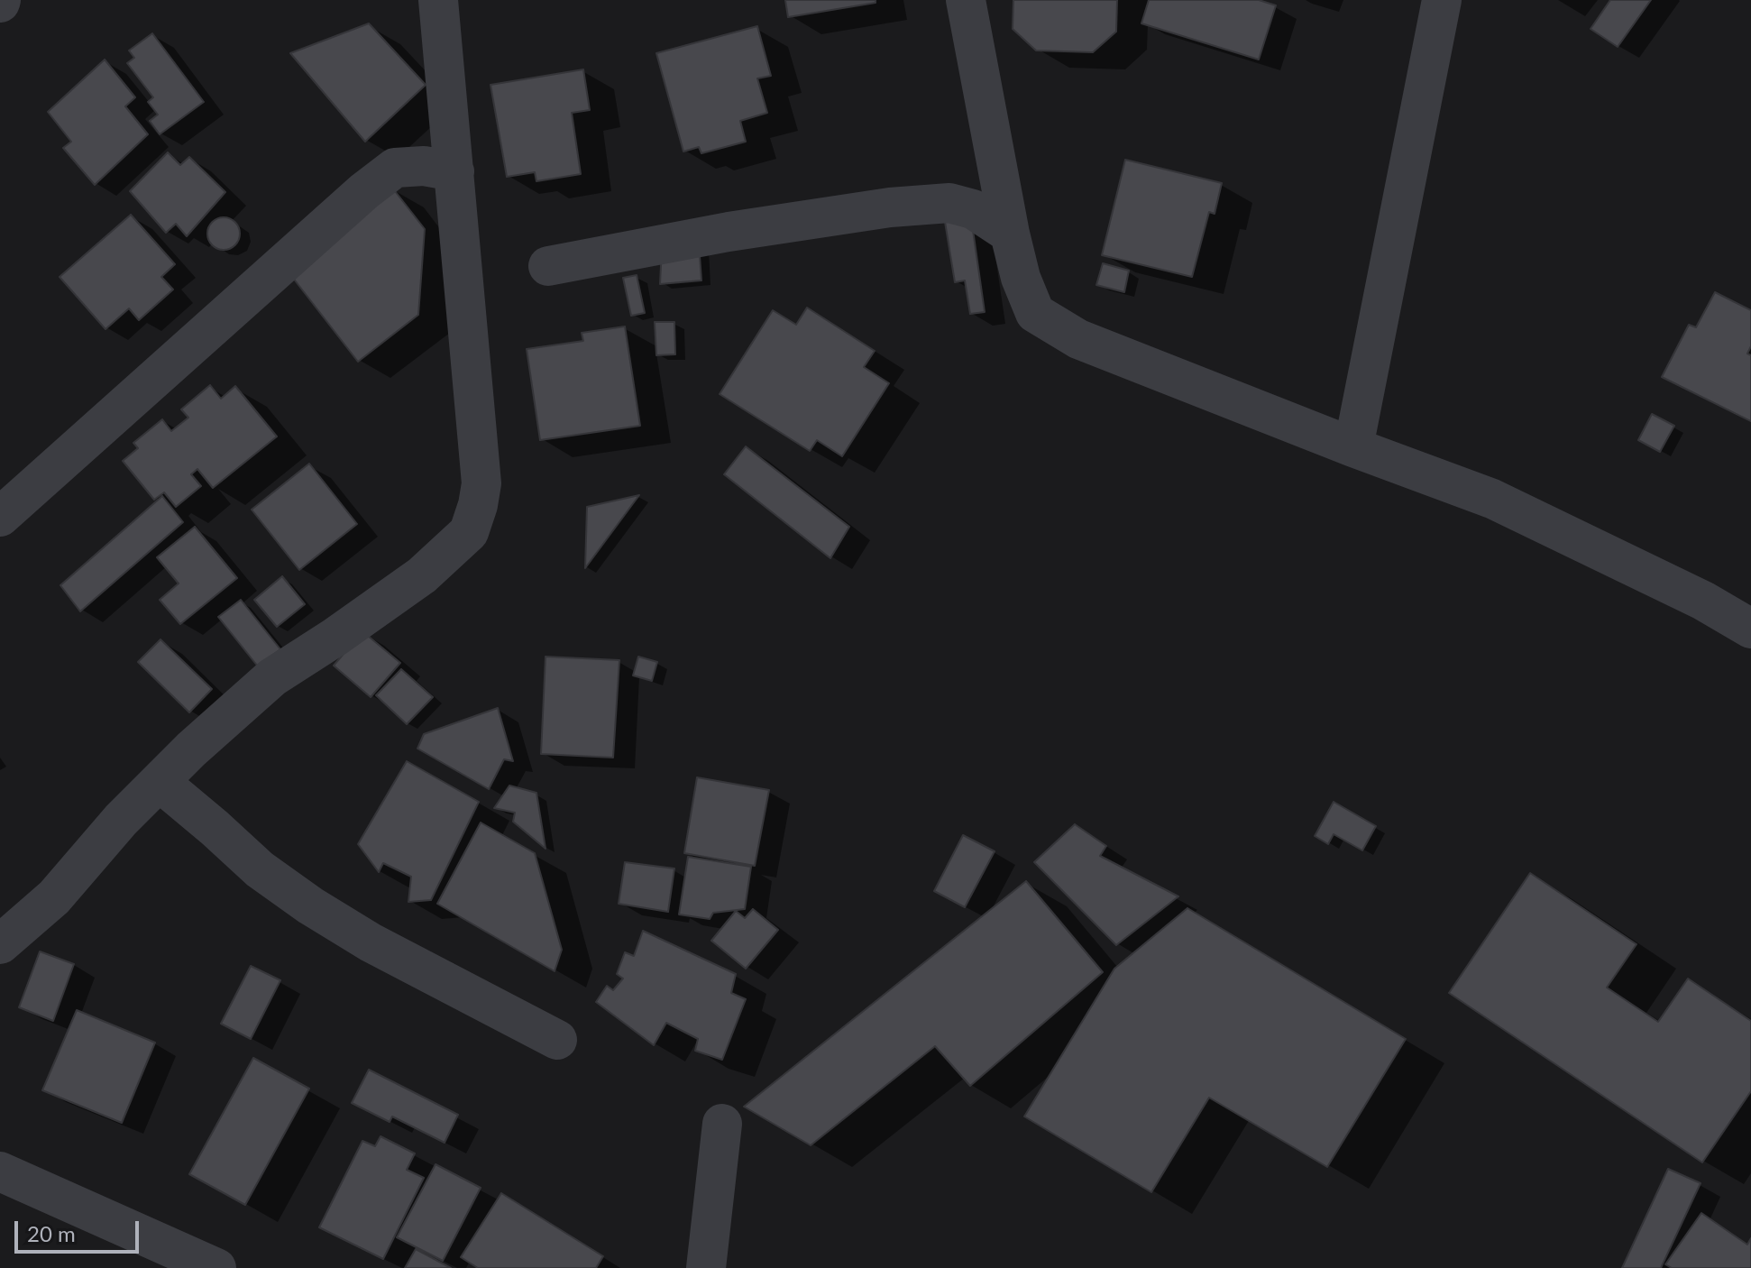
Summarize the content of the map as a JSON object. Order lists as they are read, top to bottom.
{
  "scale_bar": "20 m"
}
